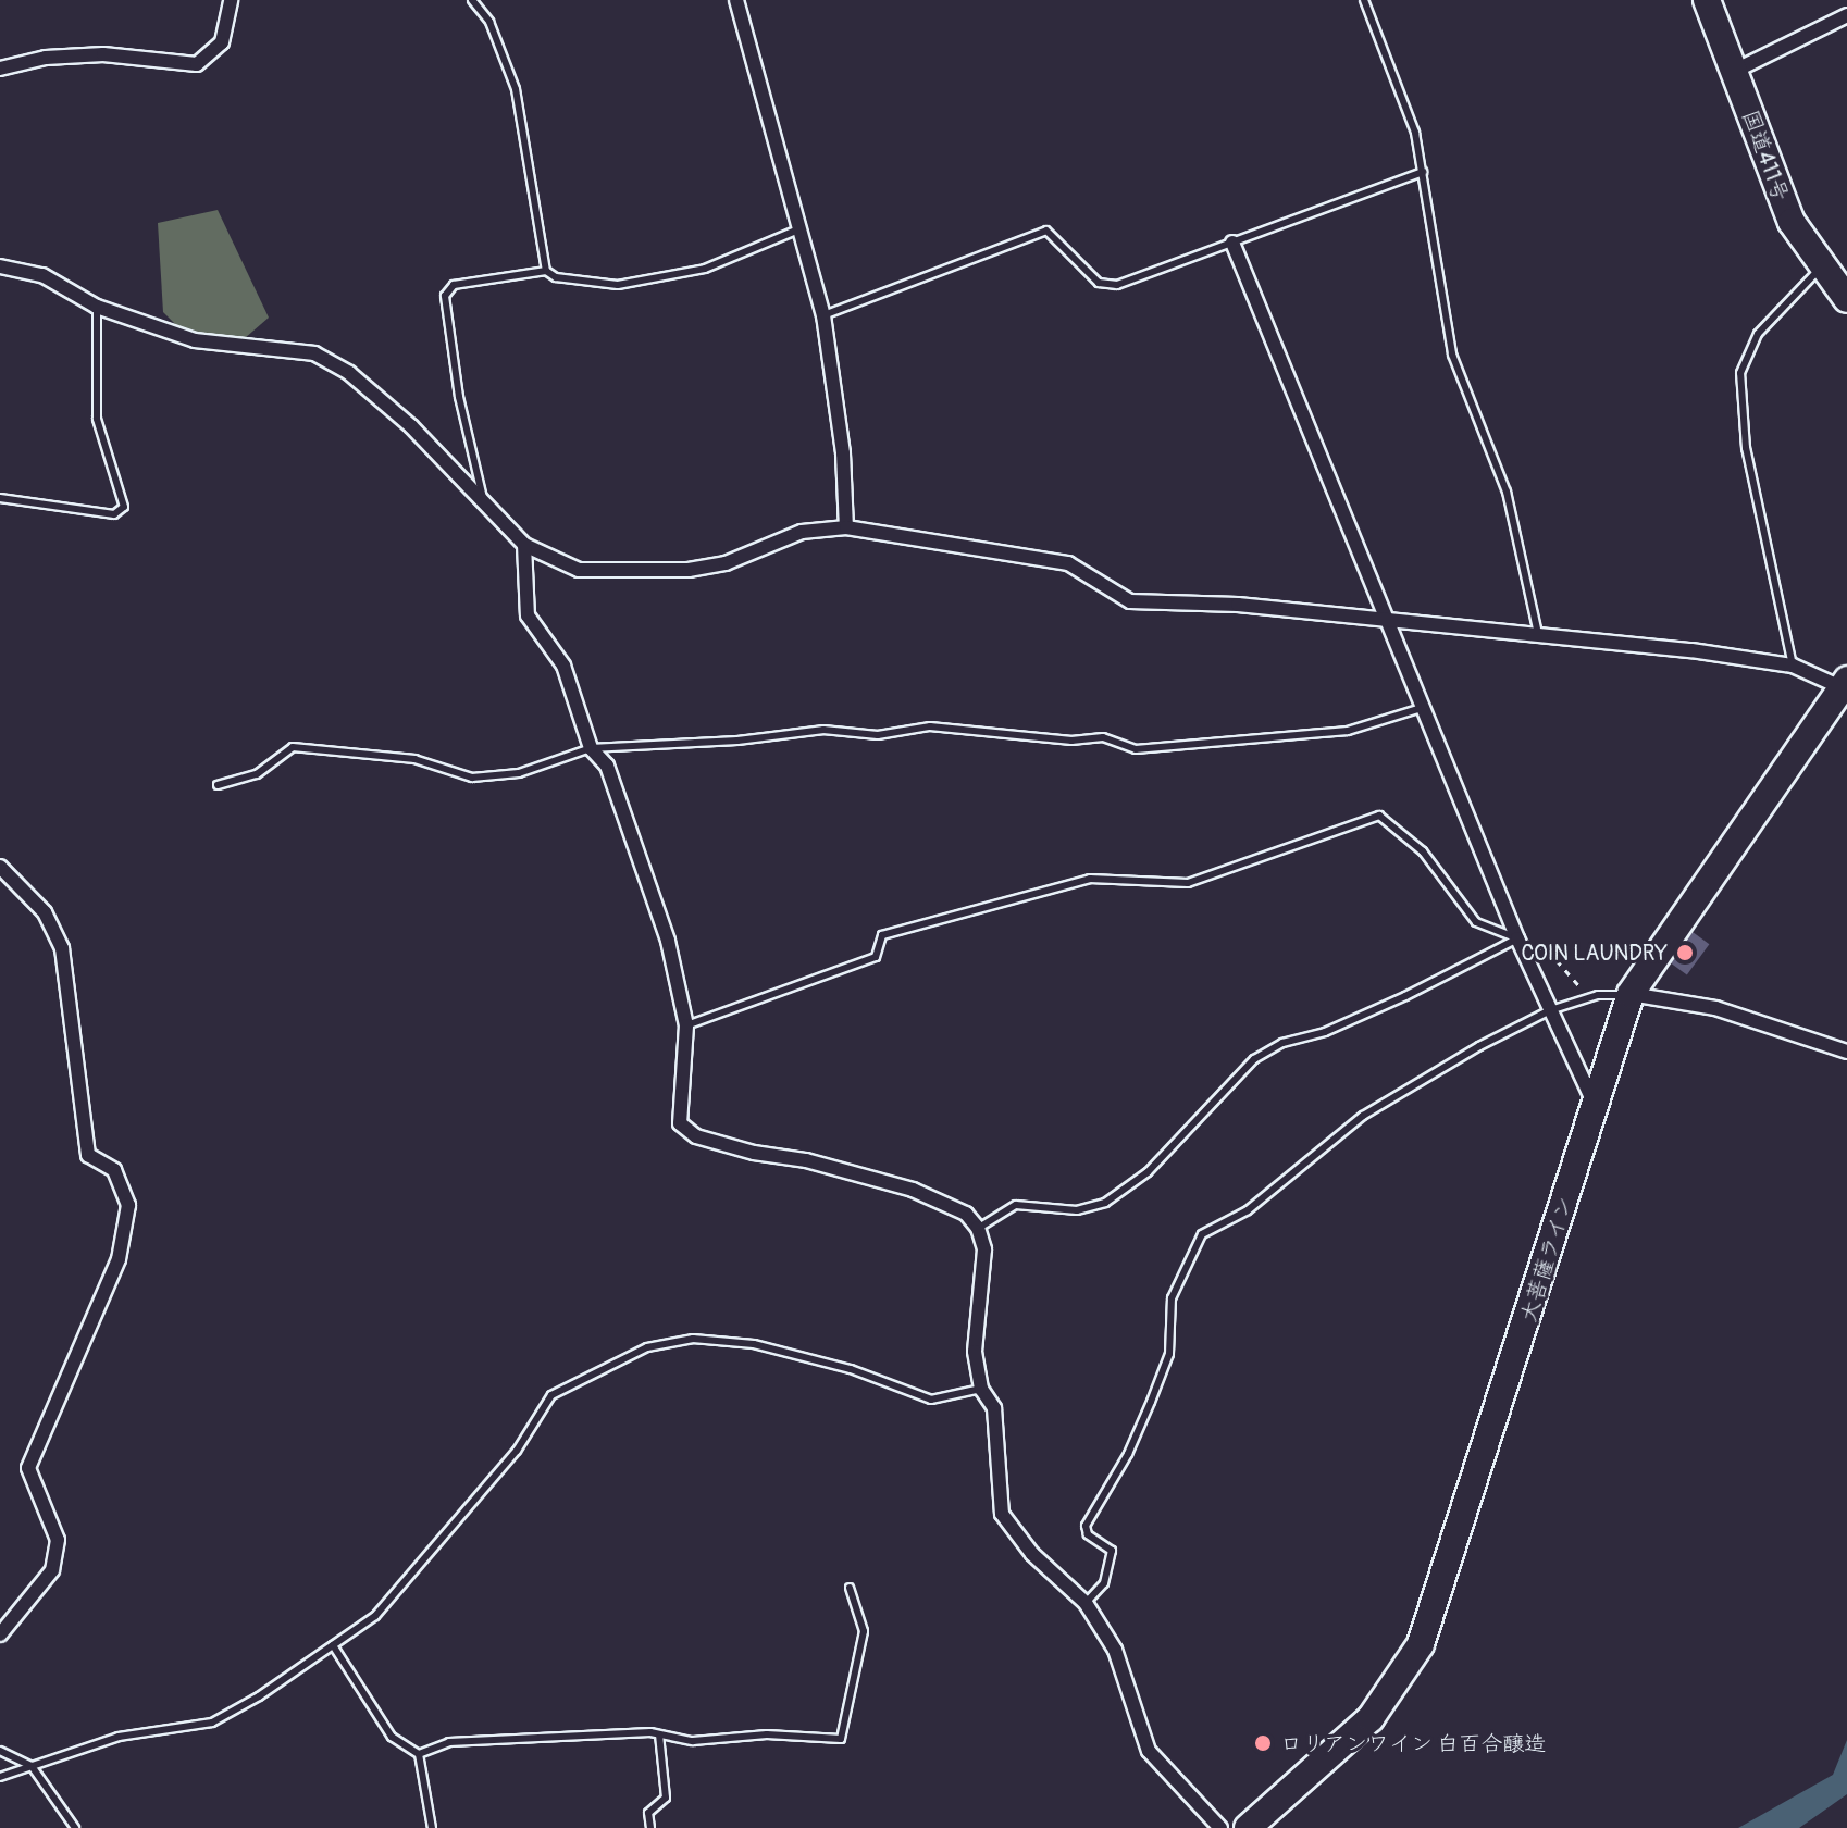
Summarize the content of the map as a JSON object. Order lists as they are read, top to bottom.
{
  "streets": {
    "highway": ["国道411号", "大菩薩ライン"]
  },
  "places": ["COIN LAUNDRY", "ロリアンワイン 白百合醸造"]
}
